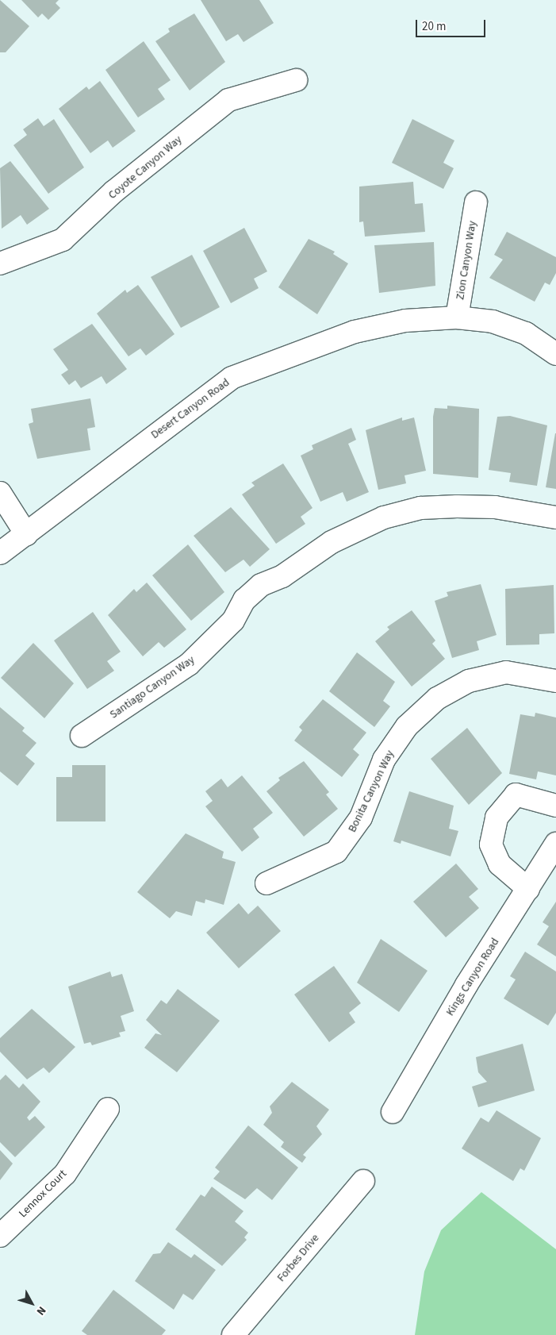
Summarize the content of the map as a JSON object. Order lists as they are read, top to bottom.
{
  "streets": {
    "street": [
      "Coyote Canyon Way",
      "Zion Canyon Way",
      "Desert Canyon Road",
      "Santiago Canyon Way",
      "Bonita Canyon Way",
      "Kings Canyon Road",
      "Lennox Court",
      "Forbes Drive"
    ]
  },
  "crossings": [
    ["Zion Canyon Way", "Desert Canyon Road"]
  ],
  "scale_bar": "20 m",
  "north": "bottom right"
}
